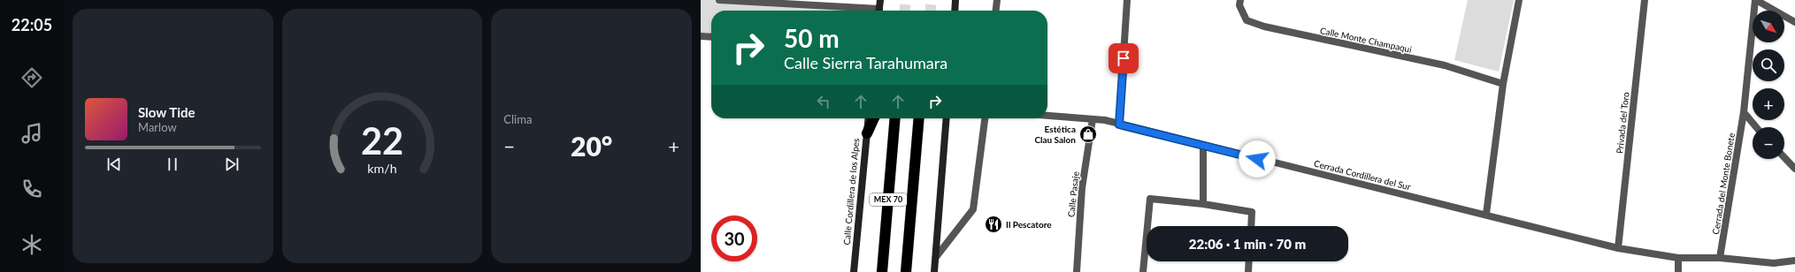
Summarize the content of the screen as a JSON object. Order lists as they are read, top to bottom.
{
  "streets": {
    "highway": ["MEX 70"],
    "main road": ["Calle Cordillera de los Alpes"],
    "street": [
      "Calle Monte Champaqui",
      "Privada del Toro",
      "Cerrada Cordillera del Sur",
      "Cerrada del Monte Bonete",
      "Calle Pasaje"
    ]
  },
  "crossings": [
    ["Privada del Toro", "Cerrada Cordillera del Sur"],
    ["Cerrada Cordillera del Sur", "Calle Pasaje"]
  ],
  "places": {
    "shop": ["Estética Clau Salon"],
    "restaurant": ["Il Pescatore"]
  },
  "north": "bottom right",
  "page": {
    "tabs": "22:05",
    "tile": "Clima",
    "map_buttons": ["+", "−"],
    "turn": ["50 m", "Calle Sierra Tarahumara"],
    "song": ["Slow Tide", "Marlow"],
    "heat": ["−", "20°", "+"],
    "limit": "30",
    "trip": "22:06 · 1 min · 70 m",
    "gauge": ["22", "km/h"]
  }
}
